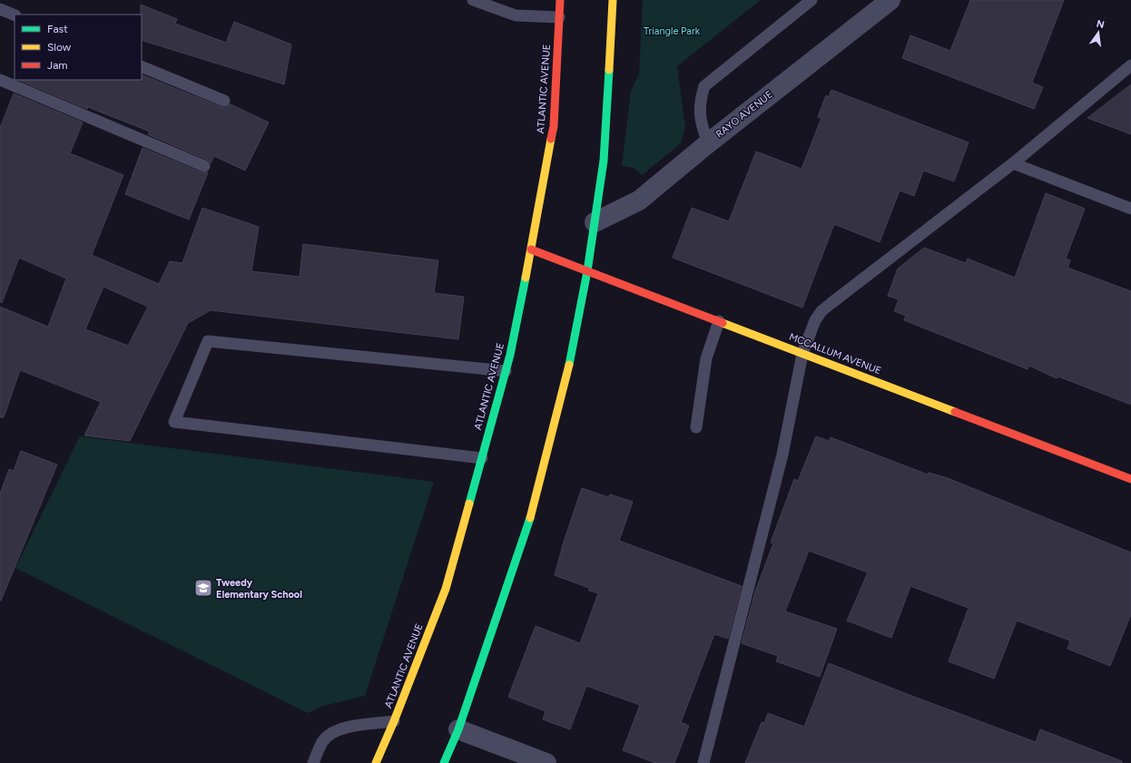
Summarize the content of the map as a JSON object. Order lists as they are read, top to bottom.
{
  "streets": {
    "main road": ["ATLANTIC AVENUE", "MCCALLUM AVENUE"],
    "street": ["RAYO AVENUE"]
  },
  "crossings": [
    ["ATLANTIC AVENUE", "MCCALLUM AVENUE"]
  ],
  "parks": ["Triangle Park"],
  "places": {
    "school or university": ["Tweedy Elementary School"]
  },
  "legend": ["Fast", "Slow", "Jam"],
  "north": "top"
}
